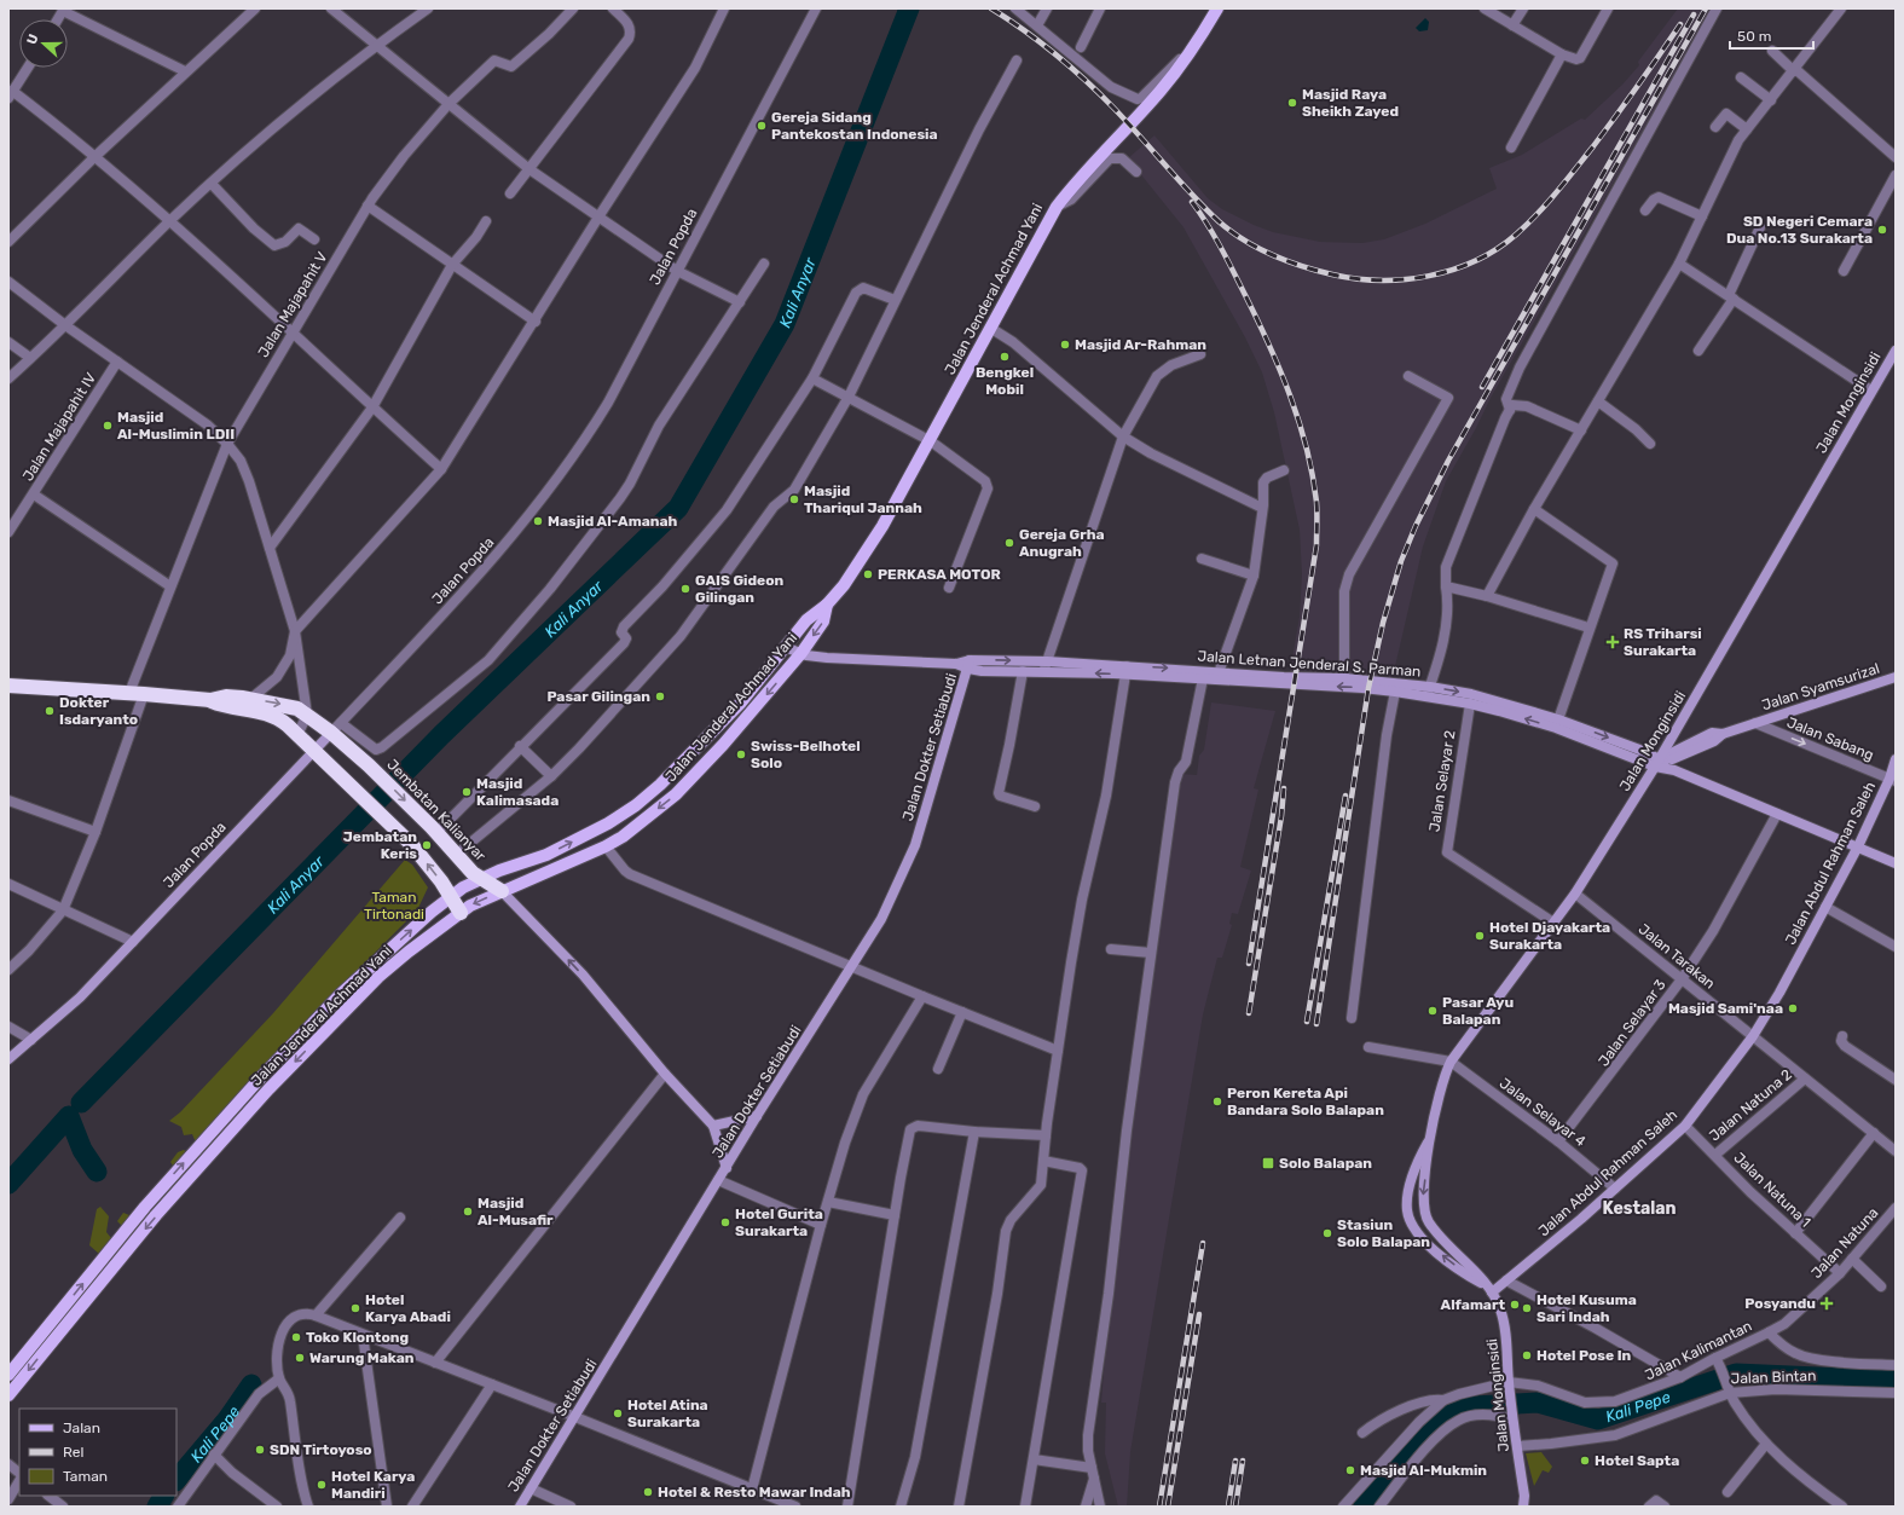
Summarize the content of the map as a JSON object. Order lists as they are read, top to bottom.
{
  "streets": {
    "highway": ["Jembatan Kalianyar"],
    "main road": [
      "Jalan Popda",
      "Jalan Jenderal Achmad Yani",
      "Jalan Monginsidi",
      "Jalan Letnan Jenderal S. Parman",
      "Jalan Syamsurizal",
      "Jalan Dokter Setiabudi",
      "Jalan Abdul Rahman Saleh"
    ],
    "street": [
      "Jalan Majapahit V",
      "Jalan Majapahit IV",
      "Jalan Sabang",
      "Jalan Selayar 2",
      "Jalan Tarakan",
      "Jalan Selayar 3",
      "Jalan Natuna 2",
      "Jalan Selayar 4",
      "Jalan Natuna 1",
      "Jalan Natuna",
      "Jalan Kalimantan",
      "Jalan Bintan"
    ]
  },
  "crossings": [
    ["Jalan Popda", "Jembatan Kalianyar"],
    ["Jalan Jenderal Achmad Yani", "Jalan Letnan Jenderal S. Parman"],
    ["Jalan Jenderal Achmad Yani", "Jembatan Kalianyar"],
    ["Jalan Monginsidi", "Jalan Letnan Jenderal S. Parman"],
    ["Jalan Monginsidi", "Jalan Syamsurizal"],
    ["Jalan Monginsidi", "Jalan Selayar 2"],
    ["Jalan Monginsidi", "Jalan Abdul Rahman Saleh"],
    ["Jalan Monginsidi", "Jalan Tarakan"],
    ["Jalan Monginsidi", "Jalan Selayar 4"],
    ["Jalan Monginsidi", "Jalan Kalimantan"],
    ["Jalan Monginsidi", "Jalan Bintan"],
    ["Jalan Letnan Jenderal S. Parman", "Jalan Syamsurizal"],
    ["Jalan Letnan Jenderal S. Parman", "Jalan Dokter Setiabudi"],
    ["Jalan Letnan Jenderal S. Parman", "Jalan Selayar 2"],
    ["Jalan Letnan Jenderal S. Parman", "Jalan Abdul Rahman Saleh"],
    ["Jalan Letnan Jenderal S. Parman", "Jalan Selayar 3"],
    ["Jalan Syamsurizal", "Jalan Sabang"],
    ["Jalan Sabang", "Jalan Abdul Rahman Saleh"],
    ["Jalan Abdul Rahman Saleh", "Jalan Tarakan"],
    ["Jalan Abdul Rahman Saleh", "Jalan Selayar 4"],
    ["Jalan Abdul Rahman Saleh", "Jalan Natuna 1"],
    ["Jalan Tarakan", "Jalan Selayar 3"],
    ["Jalan Tarakan", "Jalan Natuna 2"],
    ["Jalan Selayar 3", "Jalan Selayar 4"],
    ["Jalan Natuna 2", "Jalan Natuna 1"],
    ["Jalan Natuna 1", "Jalan Natuna"],
    ["Jalan Natuna", "Jalan Kalimantan"]
  ],
  "one_way": ["Jalan Sabang"],
  "districts": ["Kestalan"],
  "water": ["Kali Anyar", "Kali Pepe"],
  "parks": ["Taman Tirtonadi"],
  "places": {
    "other": [
      "Masjid Raya Sheikh Zayed",
      "Gereja Sidang Pantekostan Indonesia",
      "SD Negeri Cemara Dua No.13 Surakarta",
      "Masjid Ar-Rahman",
      "Bengkel Mobil",
      "Masjid Al-Muslimin LDII",
      "Masjid Thariqul Jannah",
      "Masjid Al-Amanah",
      "Gereja Grha Anugrah",
      "PERKASA MOTOR",
      "GAIS Gideon Gilingan",
      "Pasar Gilingan",
      "Dokter Isdaryanto",
      "Swiss-Belhotel Solo",
      "Masjid Kalimasada",
      "Jembatan Keris",
      "Hotel Djayakarta Surakarta",
      "Masjid Sami'naa",
      "Pasar Ayu Balapan",
      "Peron Kereta Api Bandara Solo Balapan",
      "Masjid Al-Musafir",
      "Hotel Gurita Surakarta",
      "Stasiun Solo Balapan",
      "Alfamart",
      "Hotel Karya Abadi",
      "Hotel Kusuma Sari Indah",
      "Toko Klontong",
      "Hotel Pose In",
      "Warung Makan",
      "Hotel Atina Surakarta",
      "SDN Tirtoyoso",
      "Hotel Sapta",
      "Masjid Al-Mukmin",
      "Hotel Karya Mandiri",
      "Hotel & Resto Mawar Indah"
    ],
    "health": ["RS Triharsi Surakarta", "Posyandu"],
    "transit": ["Solo Balapan"]
  },
  "legend": ["Jalan", "Rel", "Taman"],
  "scale_bar": "50 m",
  "north": "left"
}
